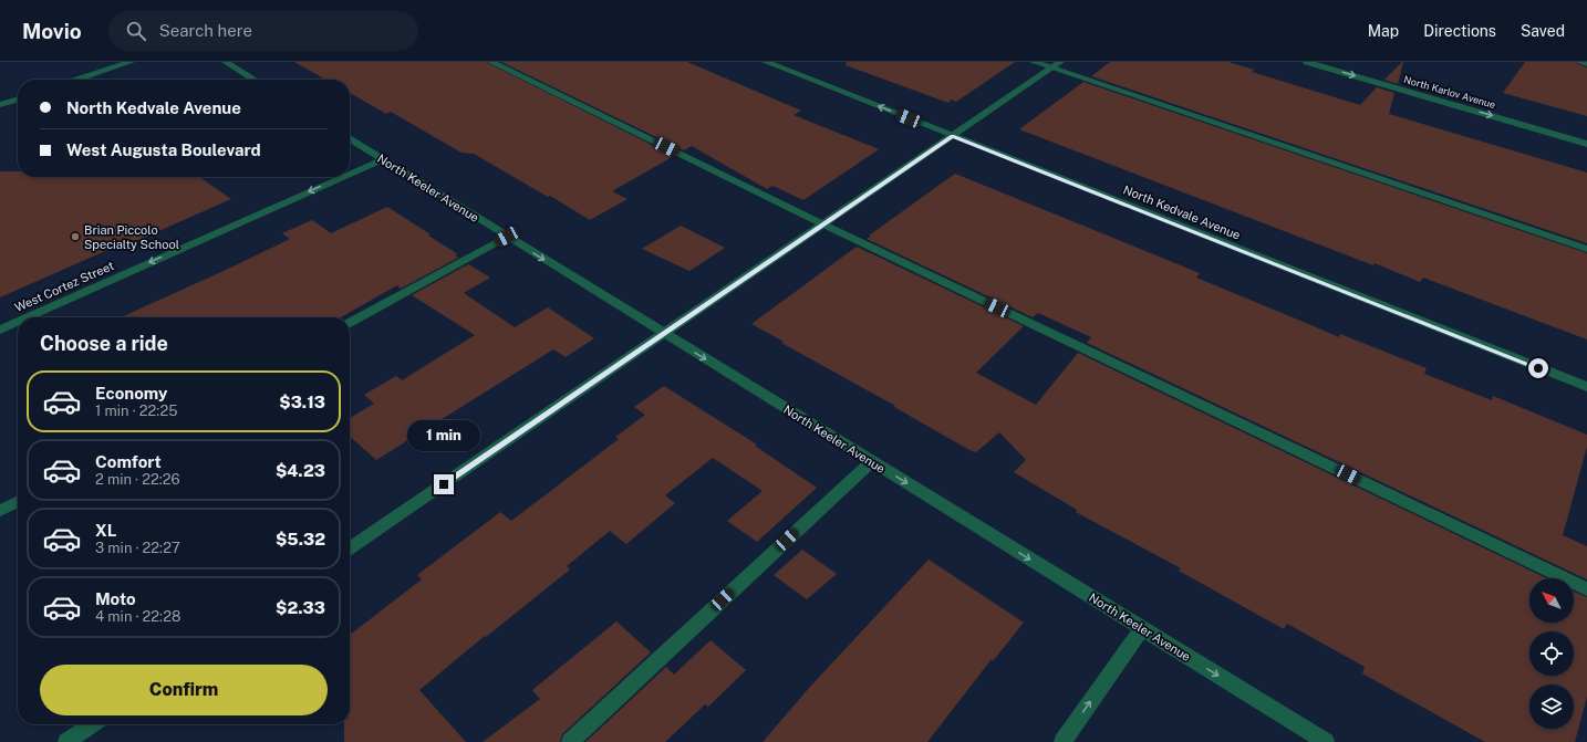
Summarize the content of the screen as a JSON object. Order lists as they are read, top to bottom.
{
  "streets": {
    "street": [
      "North Karlov Avenue",
      "North Keeler Avenue",
      "North Kedvale Avenue",
      "West Cortez Street"
    ]
  },
  "crossings": [
    ["North Keeler Avenue", "West Cortez Street"]
  ],
  "one_way": ["North Keeler Avenue", "West Cortez Street"],
  "places": ["Brian Piccolo Specialty School"],
  "north": "top left",
  "page": {
    "header": "Movio",
    "search": "Search here",
    "nav": ["Map", "Directions", "Saved"],
    "banner": ["North Kedvale Avenue", "West Augusta Boulevard"],
    "heading": "Choose a ride",
    "list": [
      {
        "name": "Economy",
        "note": "1 min · 22:25",
        "value": "$3.13"
      },
      {
        "name": "Comfort",
        "note": "2 min · 22:26",
        "value": "$4.23"
      },
      {
        "name": "XL",
        "note": "3 min · 22:27",
        "value": "$5.32"
      },
      {
        "name": "Moto",
        "note": "4 min · 22:28",
        "value": "$2.33"
      }
    ],
    "bubble": "1 min",
    "buttons": "Confirm"
  }
}
